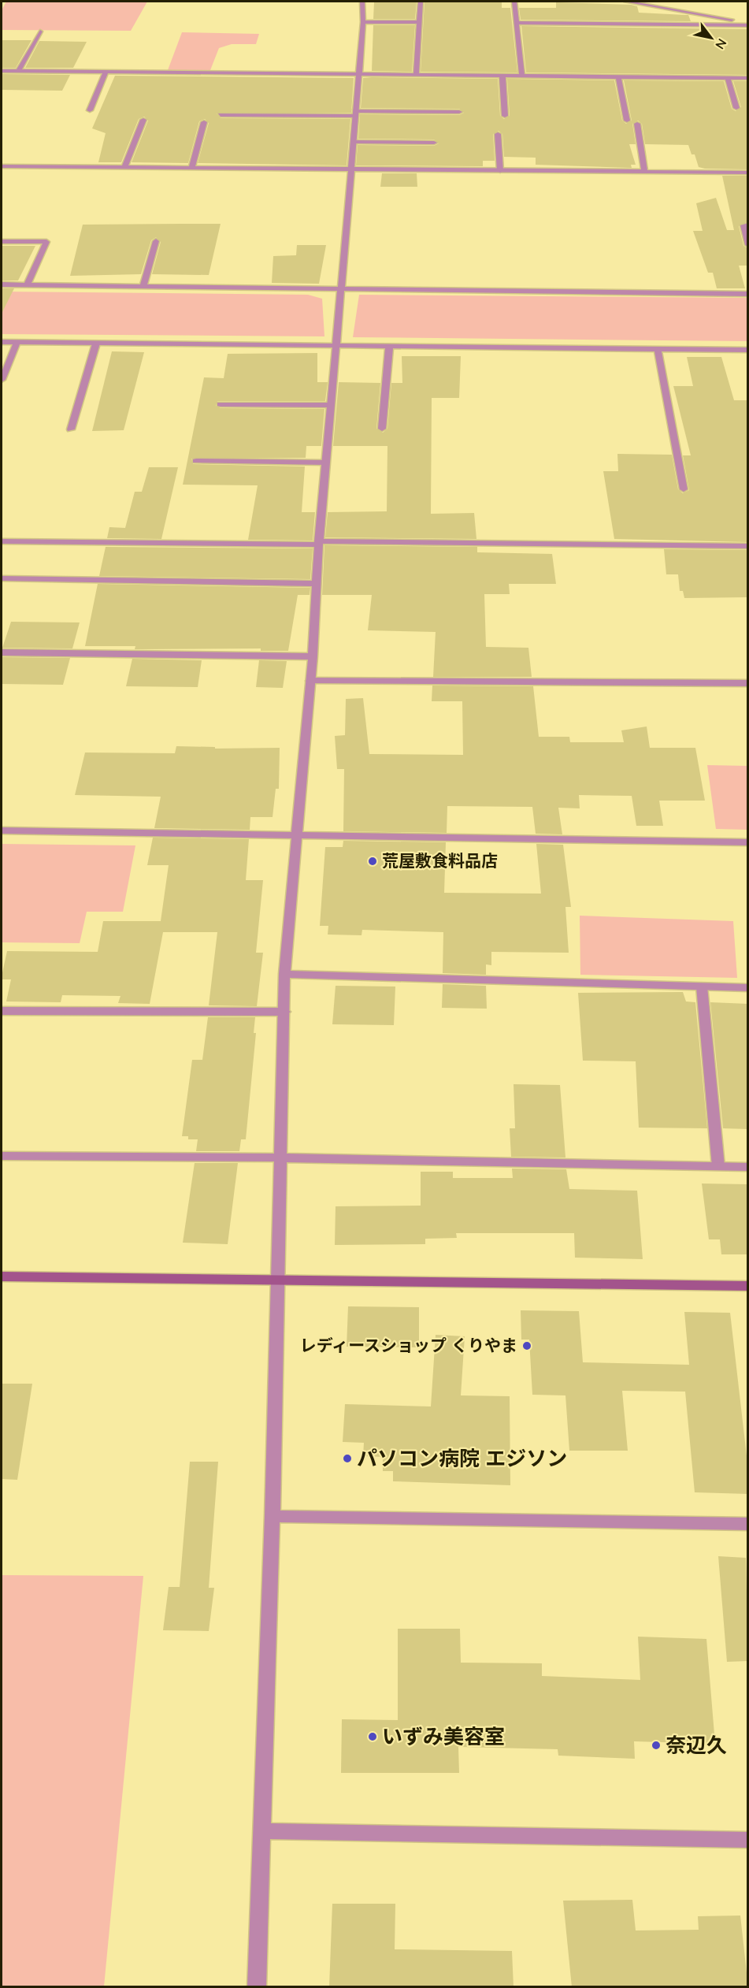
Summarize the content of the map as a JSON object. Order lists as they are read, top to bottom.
{
  "places": [
    "荒屋敷食料品店",
    "レディースショップ くりやま",
    "パソコン病院 エジソン",
    "いずみ美容室",
    "奈辺久"
  ],
  "north": "bottom right"
}
